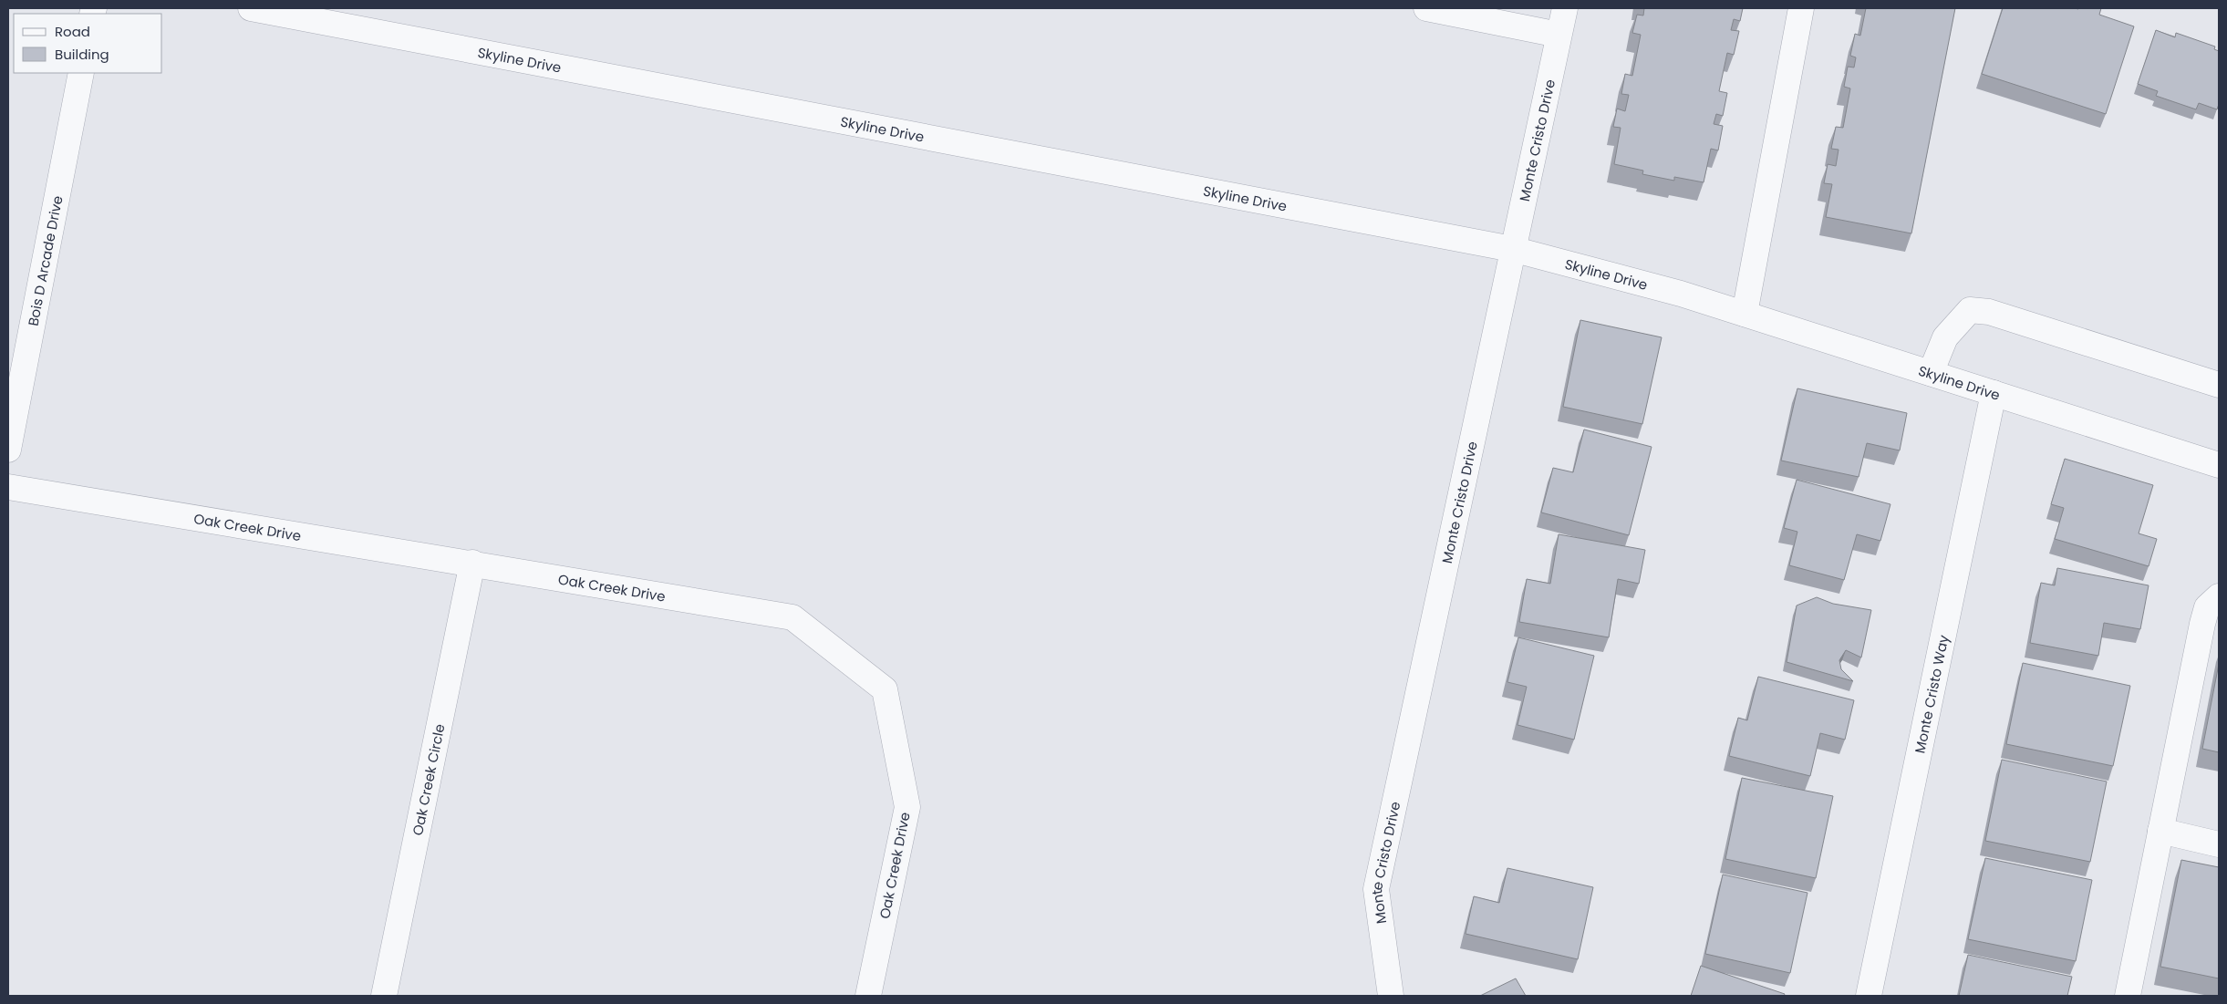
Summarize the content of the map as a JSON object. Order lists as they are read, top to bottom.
{
  "streets": {
    "street": [
      "Skyline Drive",
      "Monte Cristo Drive",
      "Bois D Arcade Drive",
      "Oak Creek Drive",
      "Monte Cristo Way",
      "Oak Creek Circle"
    ]
  },
  "crossings": [
    ["Skyline Drive", "Monte Cristo Drive"],
    ["Skyline Drive", "Monte Cristo Way"],
    ["Oak Creek Drive", "Oak Creek Circle"]
  ],
  "legend": ["Road", "Building"]
}
